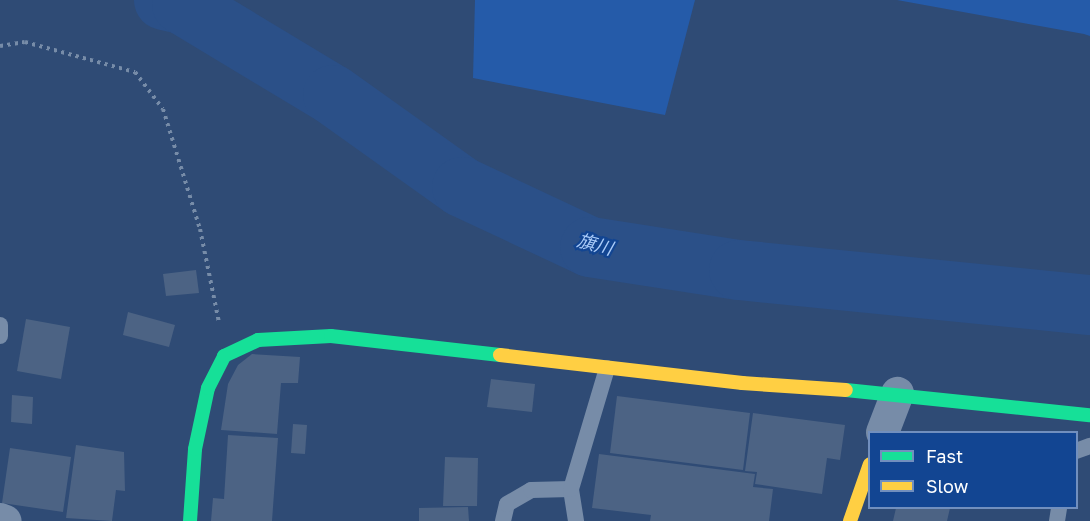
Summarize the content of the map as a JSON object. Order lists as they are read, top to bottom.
{
  "water": ["旗川"],
  "legend": ["Fast", "Slow"]
}
